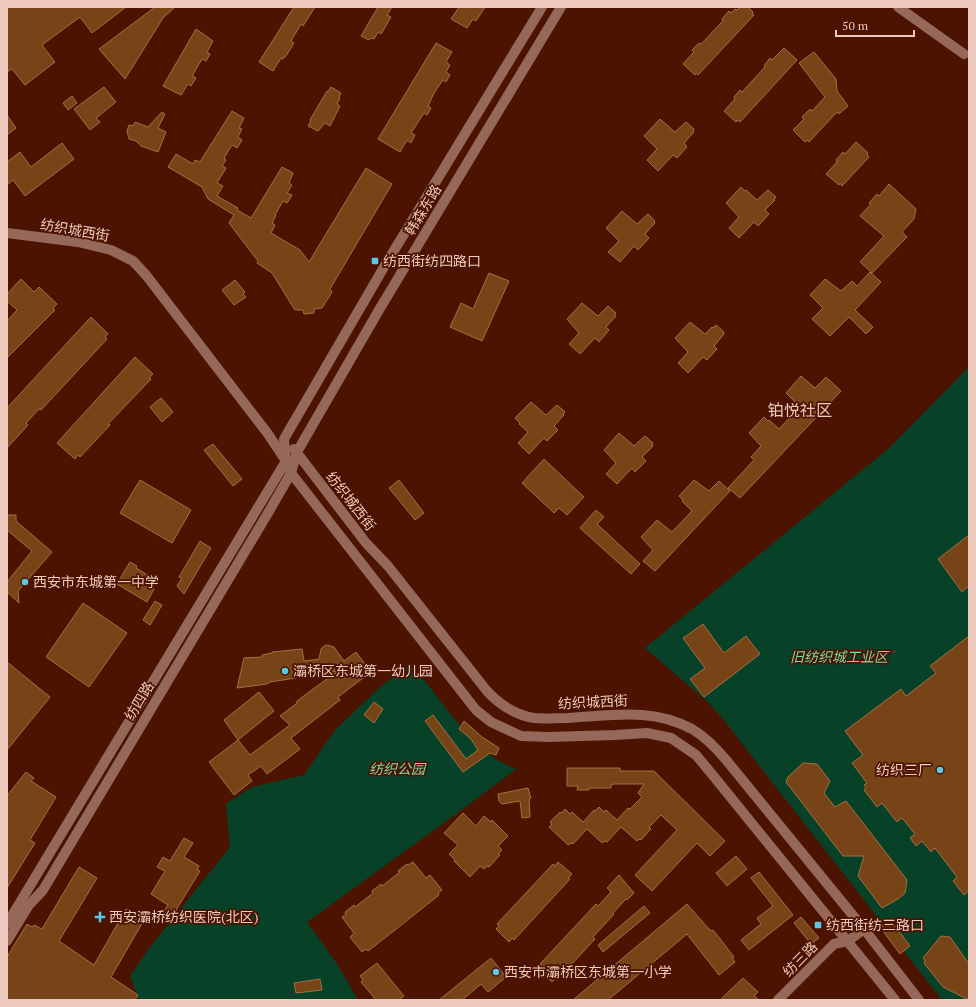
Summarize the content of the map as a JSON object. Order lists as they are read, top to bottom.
{
  "streets": {
    "main road": [
      "韩森东路",
      "纺织城西街",
      "纺四路",
      "纺三路"
    ]
  },
  "crossings": [
    ["韩森东路", "纺织城西街"],
    ["韩森东路", "纺四路"],
    ["纺织城西街", "纺四路"],
    ["纺织城西街", "纺三路"]
  ],
  "districts": ["铂悦社区"],
  "parks": ["旧纺织城工业区", "纺织公园"],
  "places": {
    "transit": ["纺西街纺四路口", "纺西街纺三路口"],
    "other": [
      "西安市东城第一中学",
      "灞桥区东城第一幼儿园",
      "纺织三厂",
      "西安市灞桥区东城第一小学"
    ],
    "health": ["西安灞桥纺织医院(北区)"]
  },
  "scale_bar": "50 m"
}
